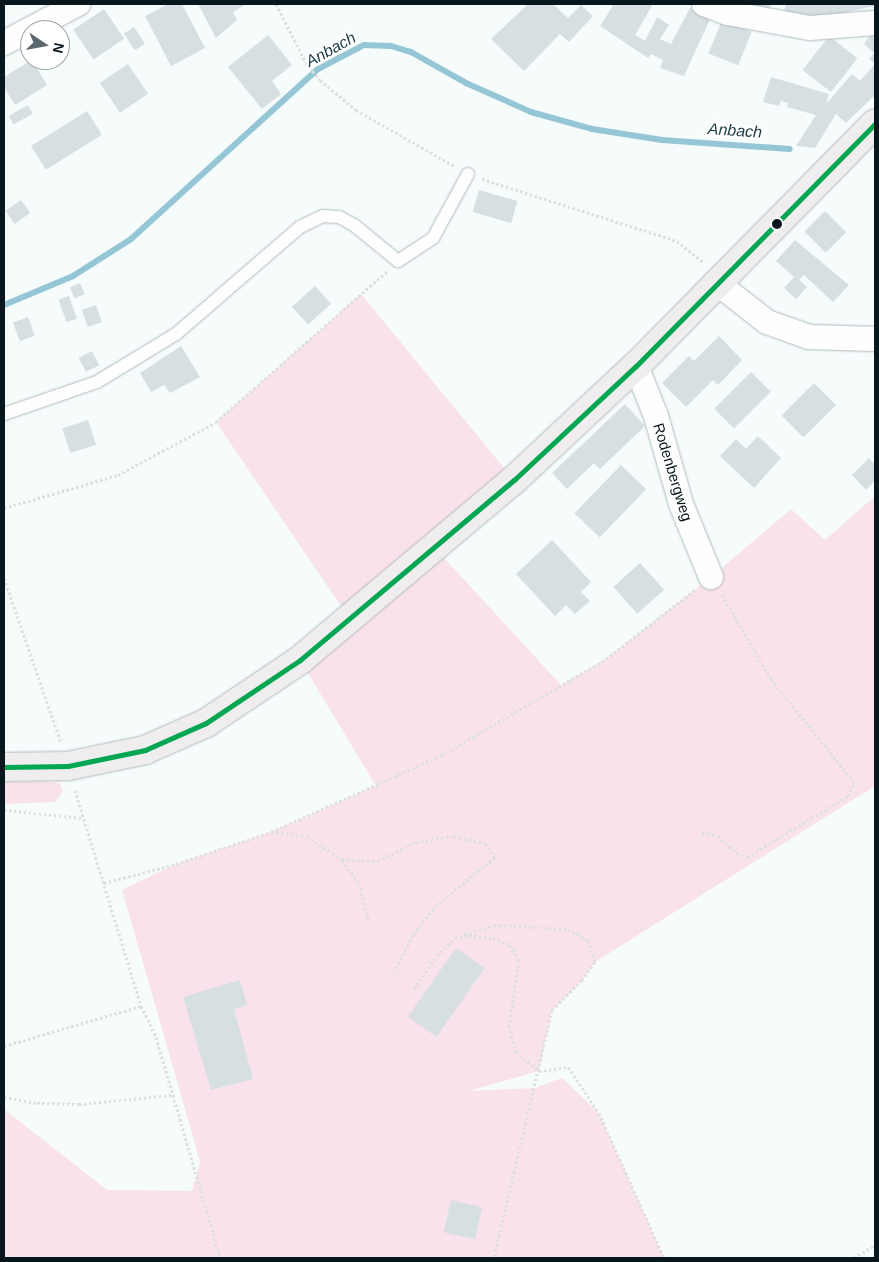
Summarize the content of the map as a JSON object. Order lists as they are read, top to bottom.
{
  "streets": {
    "street": ["Rodenbergweg"]
  },
  "water": ["Anbach"],
  "north": "right"
}
